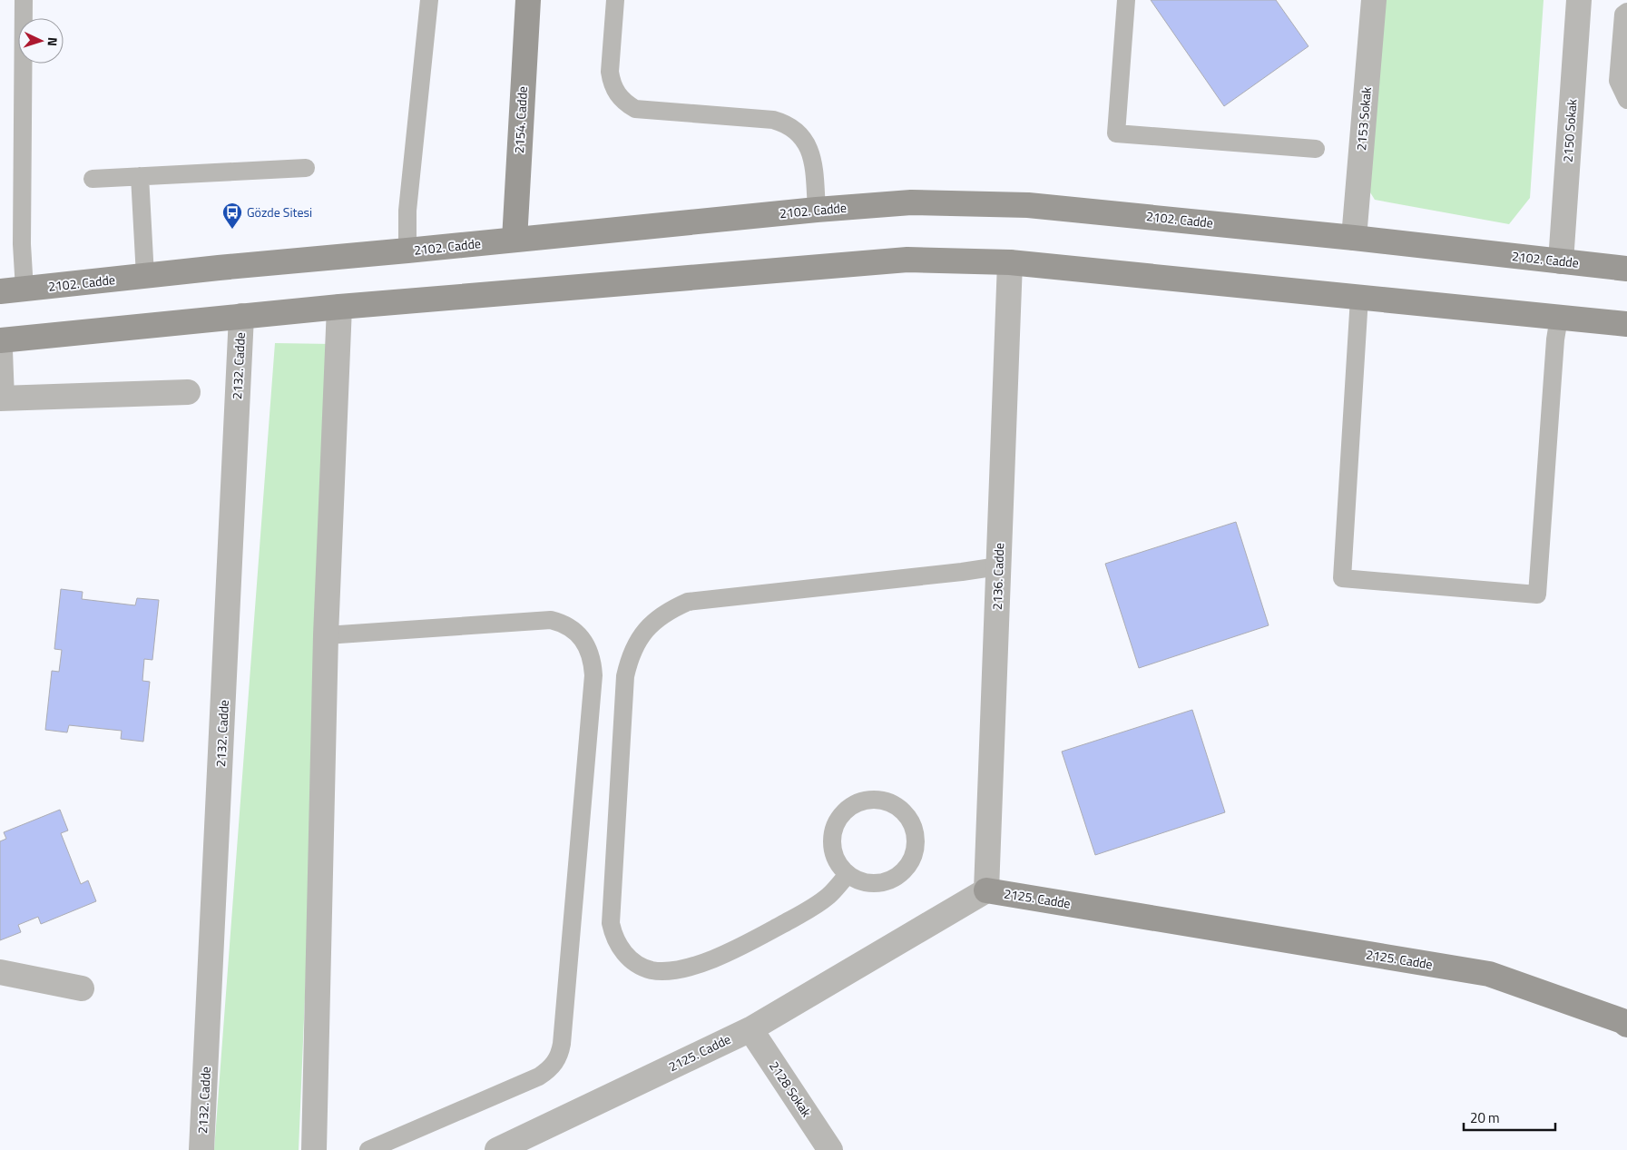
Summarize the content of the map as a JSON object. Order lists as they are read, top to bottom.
{
  "streets": {
    "street": [
      "2153 Sokak",
      "2154. Cadde",
      "2150 Sokak",
      "2102. Cadde",
      "2132. Cadde",
      "2136. Cadde",
      "2125. Cadde",
      "2128 Sokak"
    ]
  },
  "crossings": [
    ["2153 Sokak", "2102. Cadde"],
    ["2154. Cadde", "2102. Cadde"],
    ["2150 Sokak", "2102. Cadde"],
    ["2136. Cadde", "2125. Cadde"],
    ["2125. Cadde", "2128 Sokak"]
  ],
  "places": {
    "bus stop": ["Gözde Sitesi"]
  },
  "scale_bar": "20 m",
  "north": "right"
}
